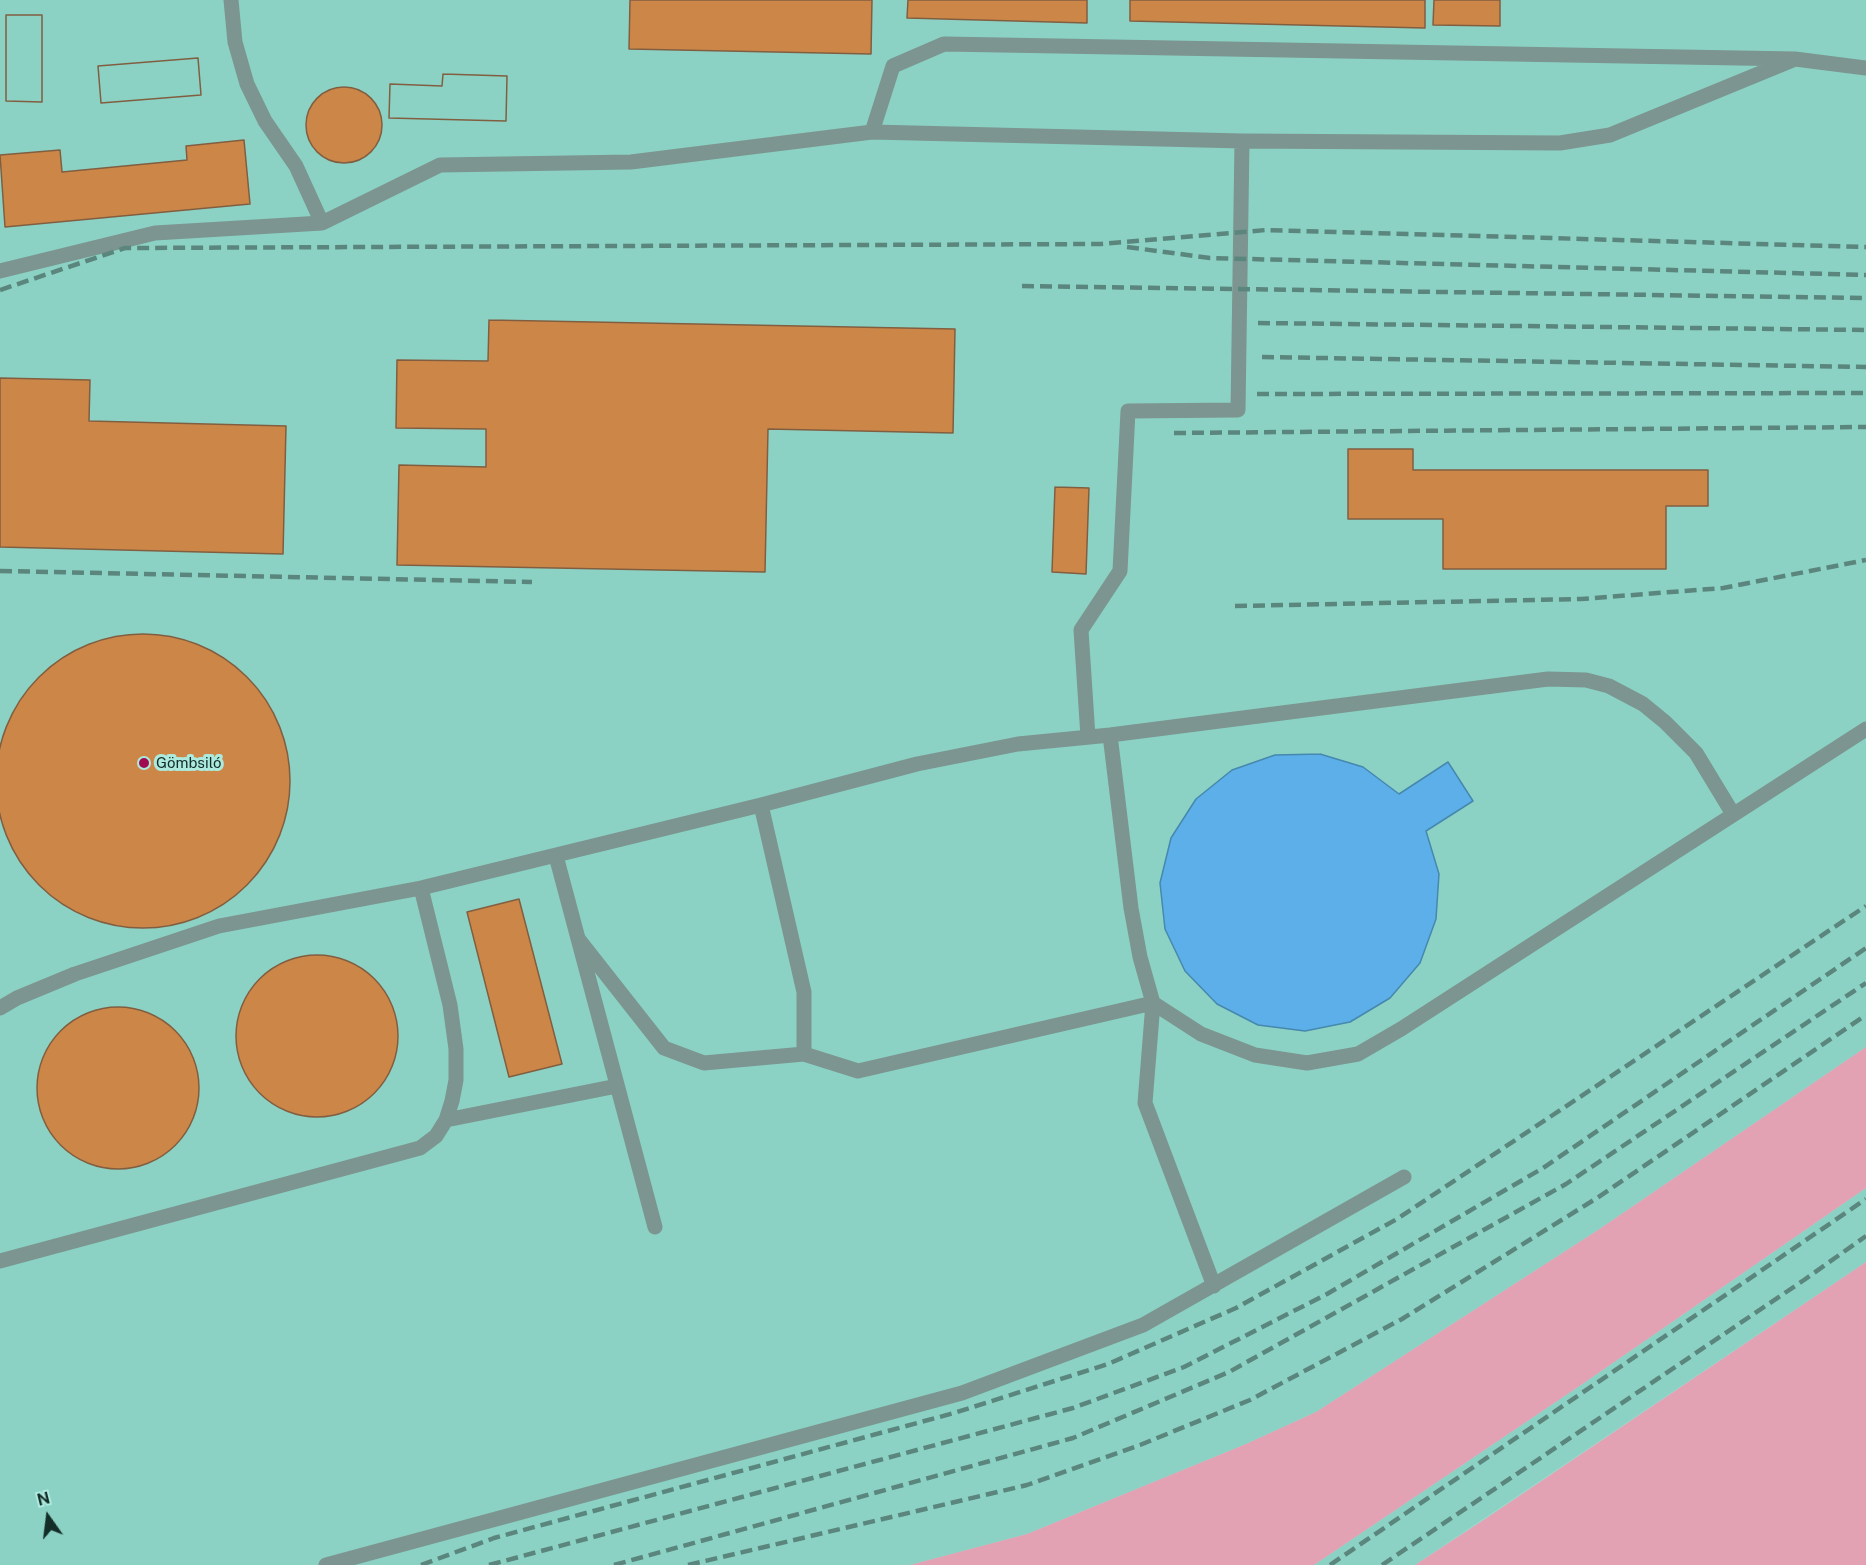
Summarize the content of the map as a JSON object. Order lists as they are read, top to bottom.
{
  "places": ["Gömbsiló"],
  "north": "top"
}
